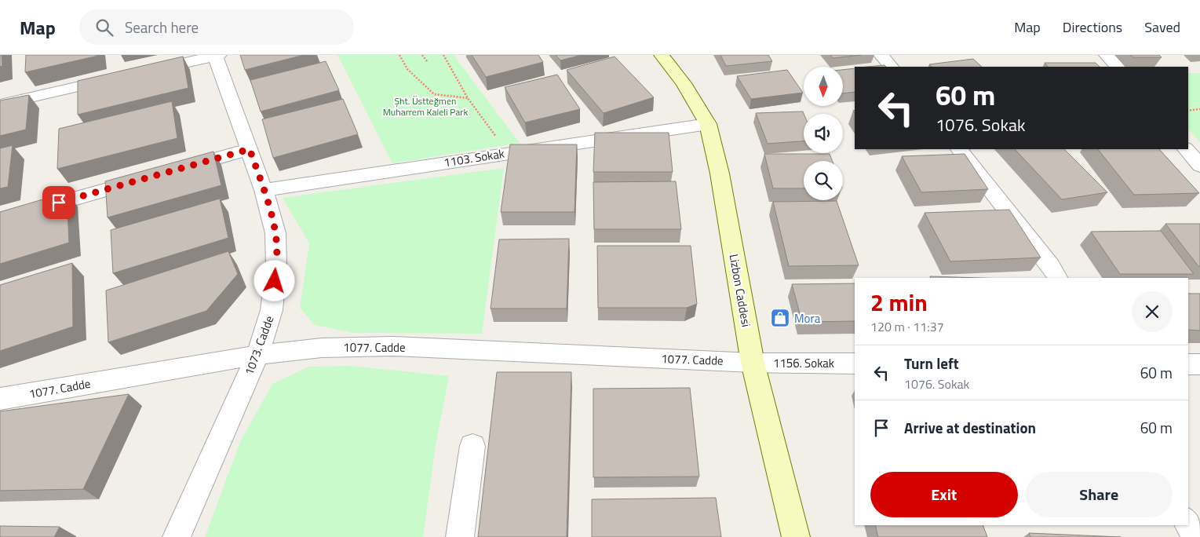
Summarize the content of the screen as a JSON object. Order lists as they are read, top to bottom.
{
  "streets": {
    "main road": ["Lizbon Caddesi"],
    "street": [
      "1103. Sokak",
      "1073. Cadde",
      "1077. Cadde",
      "1156. Sokak"
    ]
  },
  "crossings": [
    ["1103. Sokak", "Lizbon Caddesi"],
    ["1103. Sokak", "1073. Cadde"],
    ["Lizbon Caddesi", "1077. Cadde"],
    ["Lizbon Caddesi", "1156. Sokak"],
    ["1073. Cadde", "1077. Cadde"],
    ["1077. Cadde", "1156. Sokak"]
  ],
  "parks": ["Şht. Üstteğmen Muharrem Kaleli Park"],
  "places": {
    "shop": ["Mora"]
  },
  "north": "bottom",
  "page": {
    "header": "Map",
    "search": "Search here",
    "nav": ["Map", "Directions", "Saved"],
    "turn": ["60 m", "1076. Sokak"],
    "heading": ["2 min", "120 m · 11:37"],
    "list": [
      {
        "name": "Turn left",
        "note": "1076. Sokak",
        "value": "60 m"
      },
      {
        "name": "Arrive at destination",
        "value": "60 m"
      }
    ],
    "buttons": ["Exit", "Share"]
  }
}
